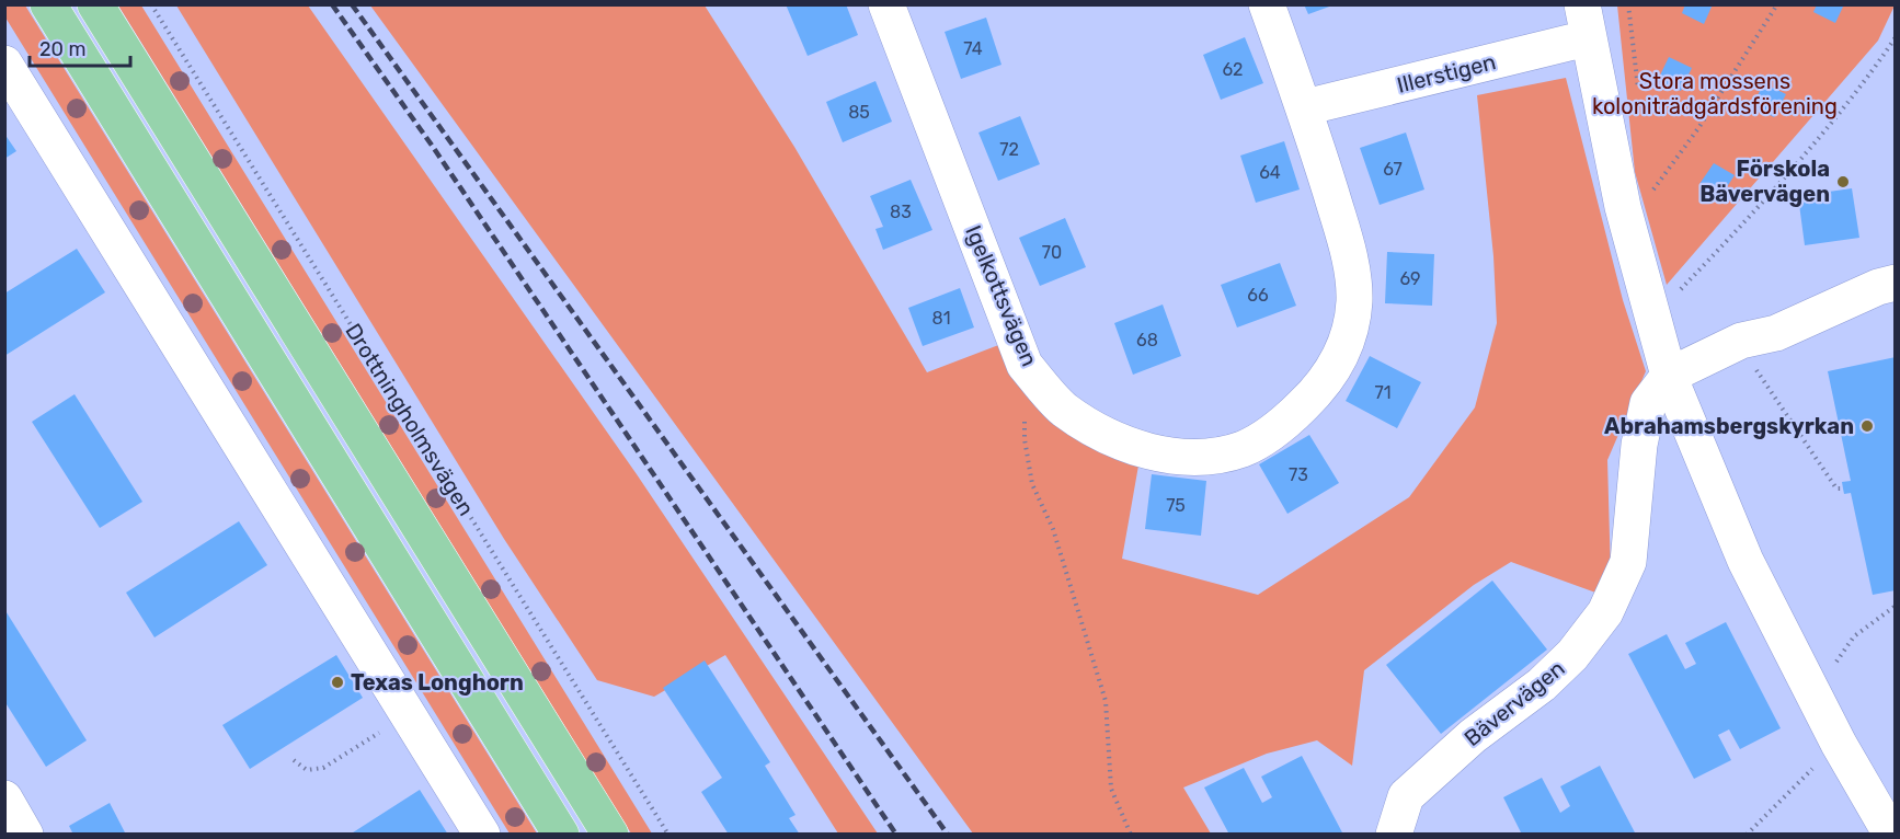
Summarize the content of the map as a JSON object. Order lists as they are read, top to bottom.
{
  "streets": {
    "street": ["Illerstigen", "Igelkottsvägen", "Bävervägen"],
    "path": ["Drottningholmsvägen"]
  },
  "crossings": [
    ["Illerstigen", "Igelkottsvägen"]
  ],
  "parks": ["Stora mossens koloniträdgårdsförening"],
  "places": ["Förskola Bävervägen", "Abrahamsbergskyrkan", "Texas Longhorn"],
  "house_numbers": [
    "74",
    "62",
    "85",
    "72",
    "67",
    "64",
    "83",
    "70",
    "69",
    "66",
    "81",
    "68",
    "71",
    "73",
    "75"
  ],
  "scale_bar": "20 m"
}
